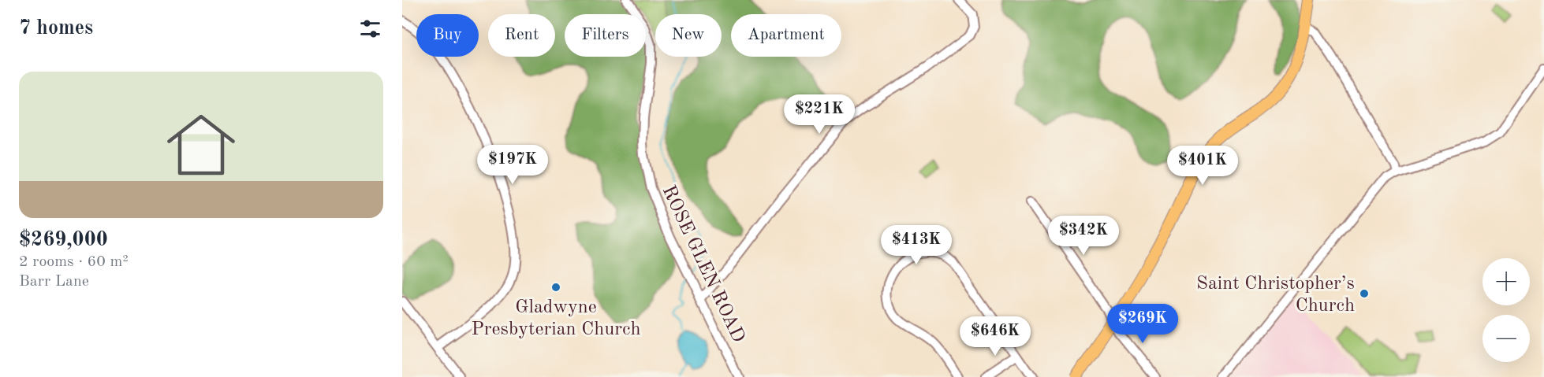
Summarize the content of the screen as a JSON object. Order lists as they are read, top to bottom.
{
  "streets": {
    "street": ["ROSE GLEN ROAD"]
  },
  "places": ["Gladwyne Presbyterian Church", "Saint Christopher’s Church"],
  "page": {
    "heading": "7 homes",
    "chip": [
      "Buy",
      "Rent",
      "Filters",
      "New",
      "Apartment"
    ],
    "list": [
      {
        "name": "$269,000",
        "note": "2 rooms · 60 m² · Barr Lane"
      }
    ],
    "price": [
      "$221K",
      "$197K",
      "$401K",
      "$342K",
      "$413K",
      "$269K",
      "$646K"
    ],
    "map_buttons": ["+", "−"]
  }
}
